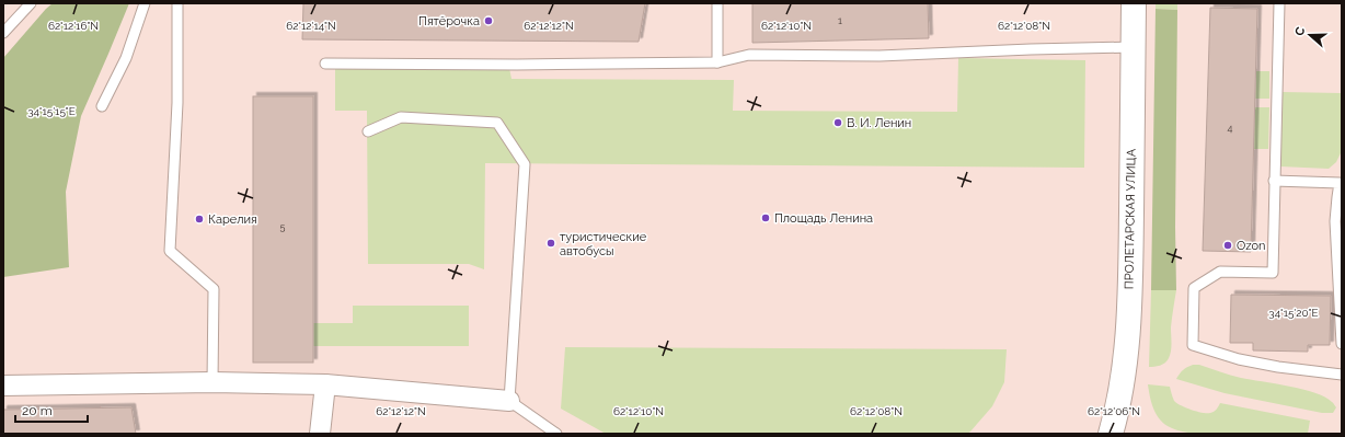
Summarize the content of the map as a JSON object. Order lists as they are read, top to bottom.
{
  "streets": {
    "street": ["ПРОЛЕТАРСКАЯ УЛИЦА"]
  },
  "places": [
    "Пятёрочка",
    "В. И. Ленин",
    "Площадь Ленина",
    "Карелия",
    "туристические автобусы",
    "Ozon"
  ],
  "house_numbers": ["1", "4", "5"],
  "scale_bar": "20 m",
  "north": "left",
  "coordinates": [
    "62°12'16\"N",
    "62°12'14\"N",
    "62°12'12\"N",
    "62°12'10\"N",
    "62°12'08\"N",
    "34°15'15\"E",
    "34°15'20\"E",
    "62°12'06\"N"
  ]
}
